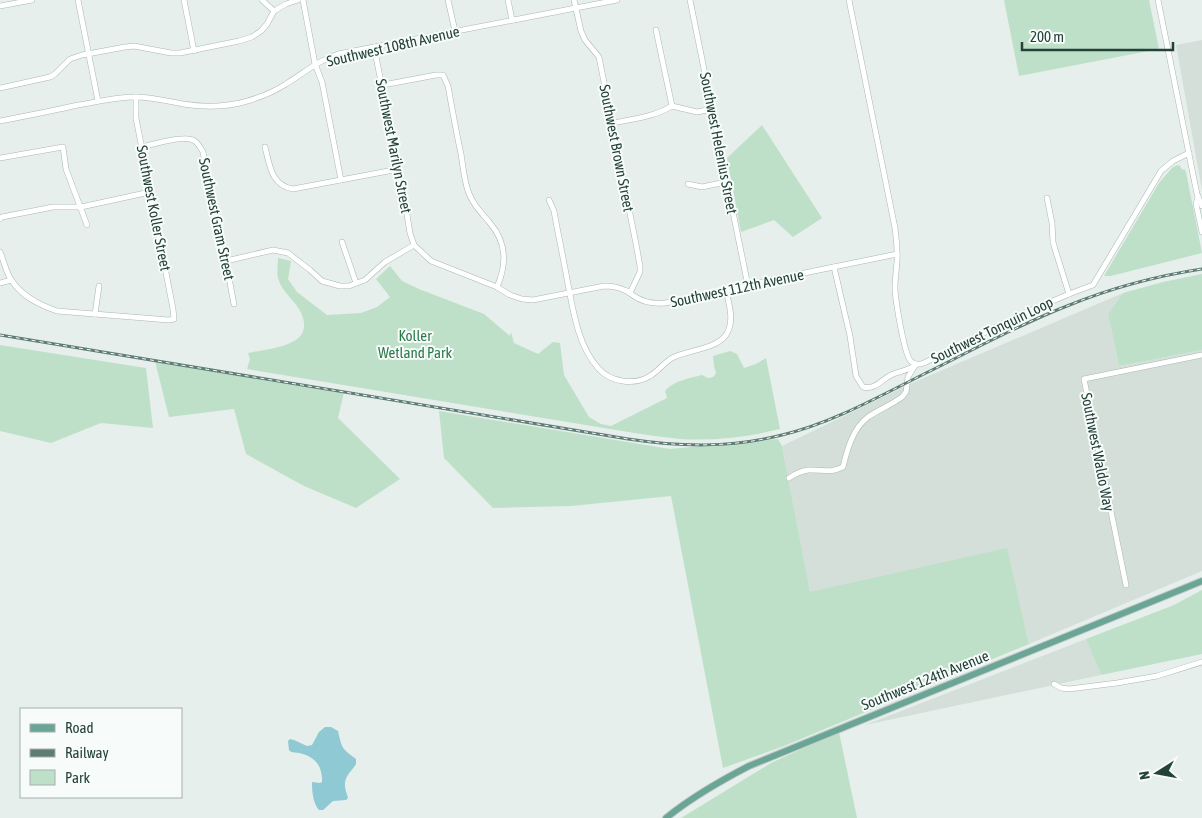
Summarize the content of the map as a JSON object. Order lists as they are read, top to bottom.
{
  "streets": {
    "main road": ["Southwest 124th Avenue"],
    "street": [
      "Southwest 108th Avenue",
      "Southwest Helenius Street",
      "Southwest Marilyn Street",
      "Southwest Brown Street",
      "Southwest Koller Street",
      "Southwest Gram Street",
      "Southwest 112th Avenue",
      "Southwest Tonquin Loop",
      "Southwest Waldo Way"
    ]
  },
  "crossings": [
    ["Southwest 108th Avenue", "Southwest Marilyn Street"],
    ["Southwest 108th Avenue", "Southwest Brown Street"],
    ["Southwest 108th Avenue", "Southwest Koller Street"],
    ["Southwest Helenius Street", "Southwest 112th Avenue"],
    ["Southwest Marilyn Street", "Southwest 112th Avenue"],
    ["Southwest Brown Street", "Southwest 112th Avenue"],
    ["Southwest Koller Street", "Southwest Gram Street"],
    ["Southwest 112th Avenue", "Southwest Tonquin Loop"]
  ],
  "parks": ["Koller Wetland Park"],
  "legend": ["Road", "Railway", "Park"],
  "scale_bar": "200 m",
  "north": "left"
}
